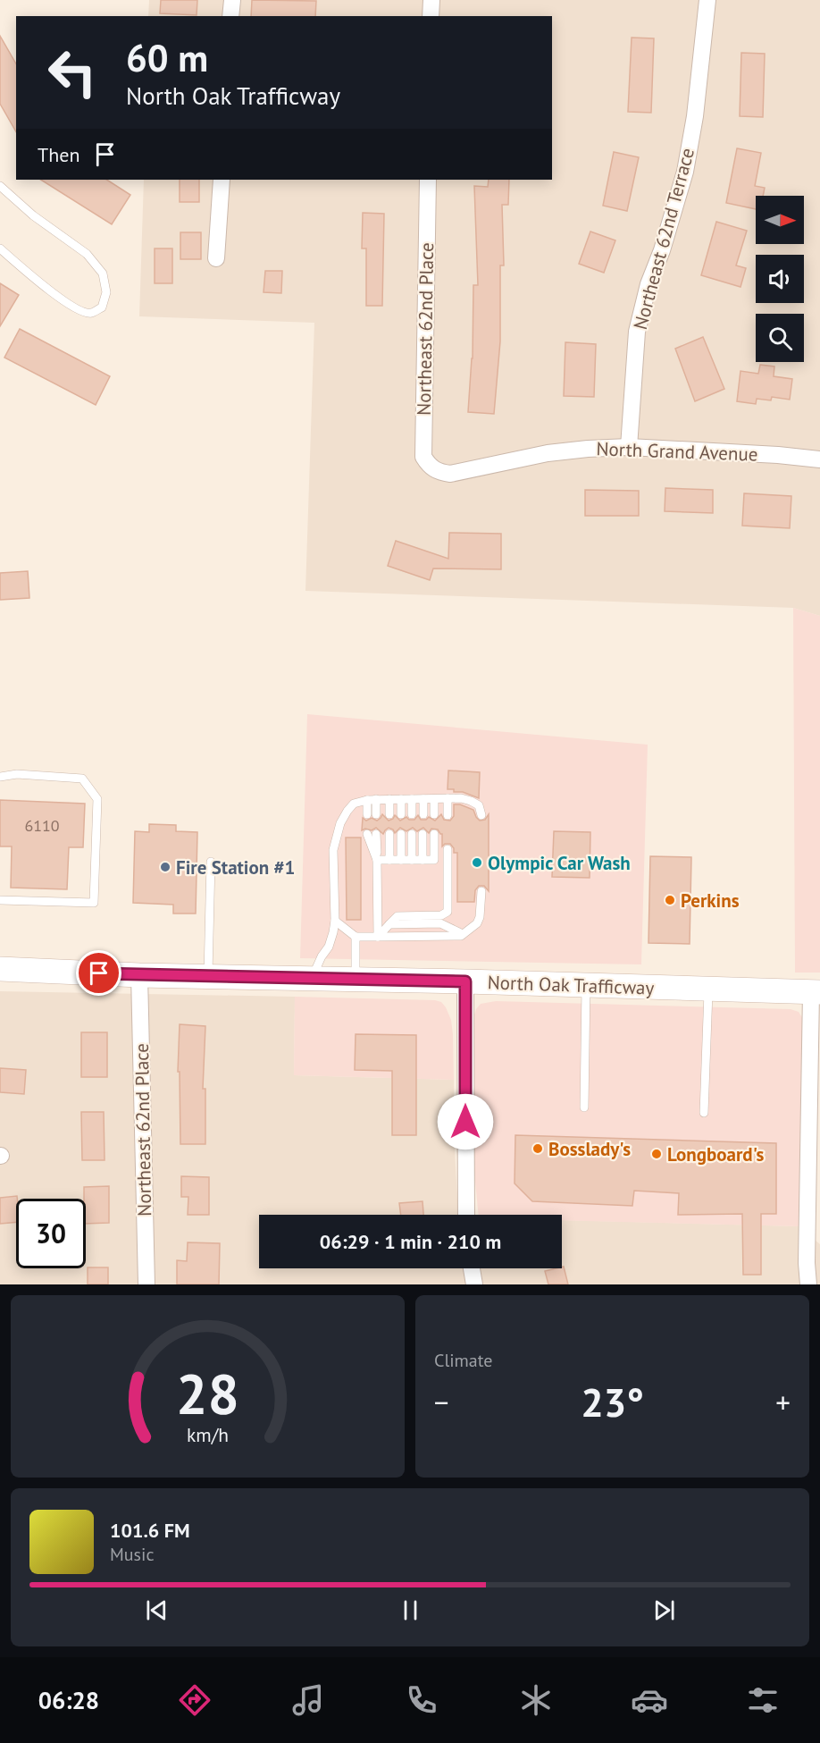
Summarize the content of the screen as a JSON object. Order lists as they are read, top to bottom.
{
  "streets": {
    "main road": ["North Oak Trafficway"],
    "street": ["Northeast 62nd Terrace", "Northeast 62nd Place", "North Grand Avenue"]
  },
  "crossings": [
    ["Northeast 62nd Terrace", "North Grand Avenue"],
    ["Northeast 62nd Place", "North Grand Avenue"],
    ["Northeast 62nd Place", "North Oak Trafficway"]
  ],
  "places": [
    "Olympic Car Wash",
    "Fire Station #1",
    "Perkins",
    "Bosslady's",
    "Longboard's"
  ],
  "house_numbers": ["6110"],
  "north": "right",
  "page": {
    "turn": ["60 m", "North Oak Trafficway"],
    "then": "Then",
    "limit": "30",
    "trip": "06:29 · 1 min · 210 m",
    "tile": "Climate",
    "heat": ["−", "23°", "+"],
    "song": ["101.6 FM", "Music"],
    "tabs": "06:28",
    "gauge": ["28", "km/h"]
  }
}
